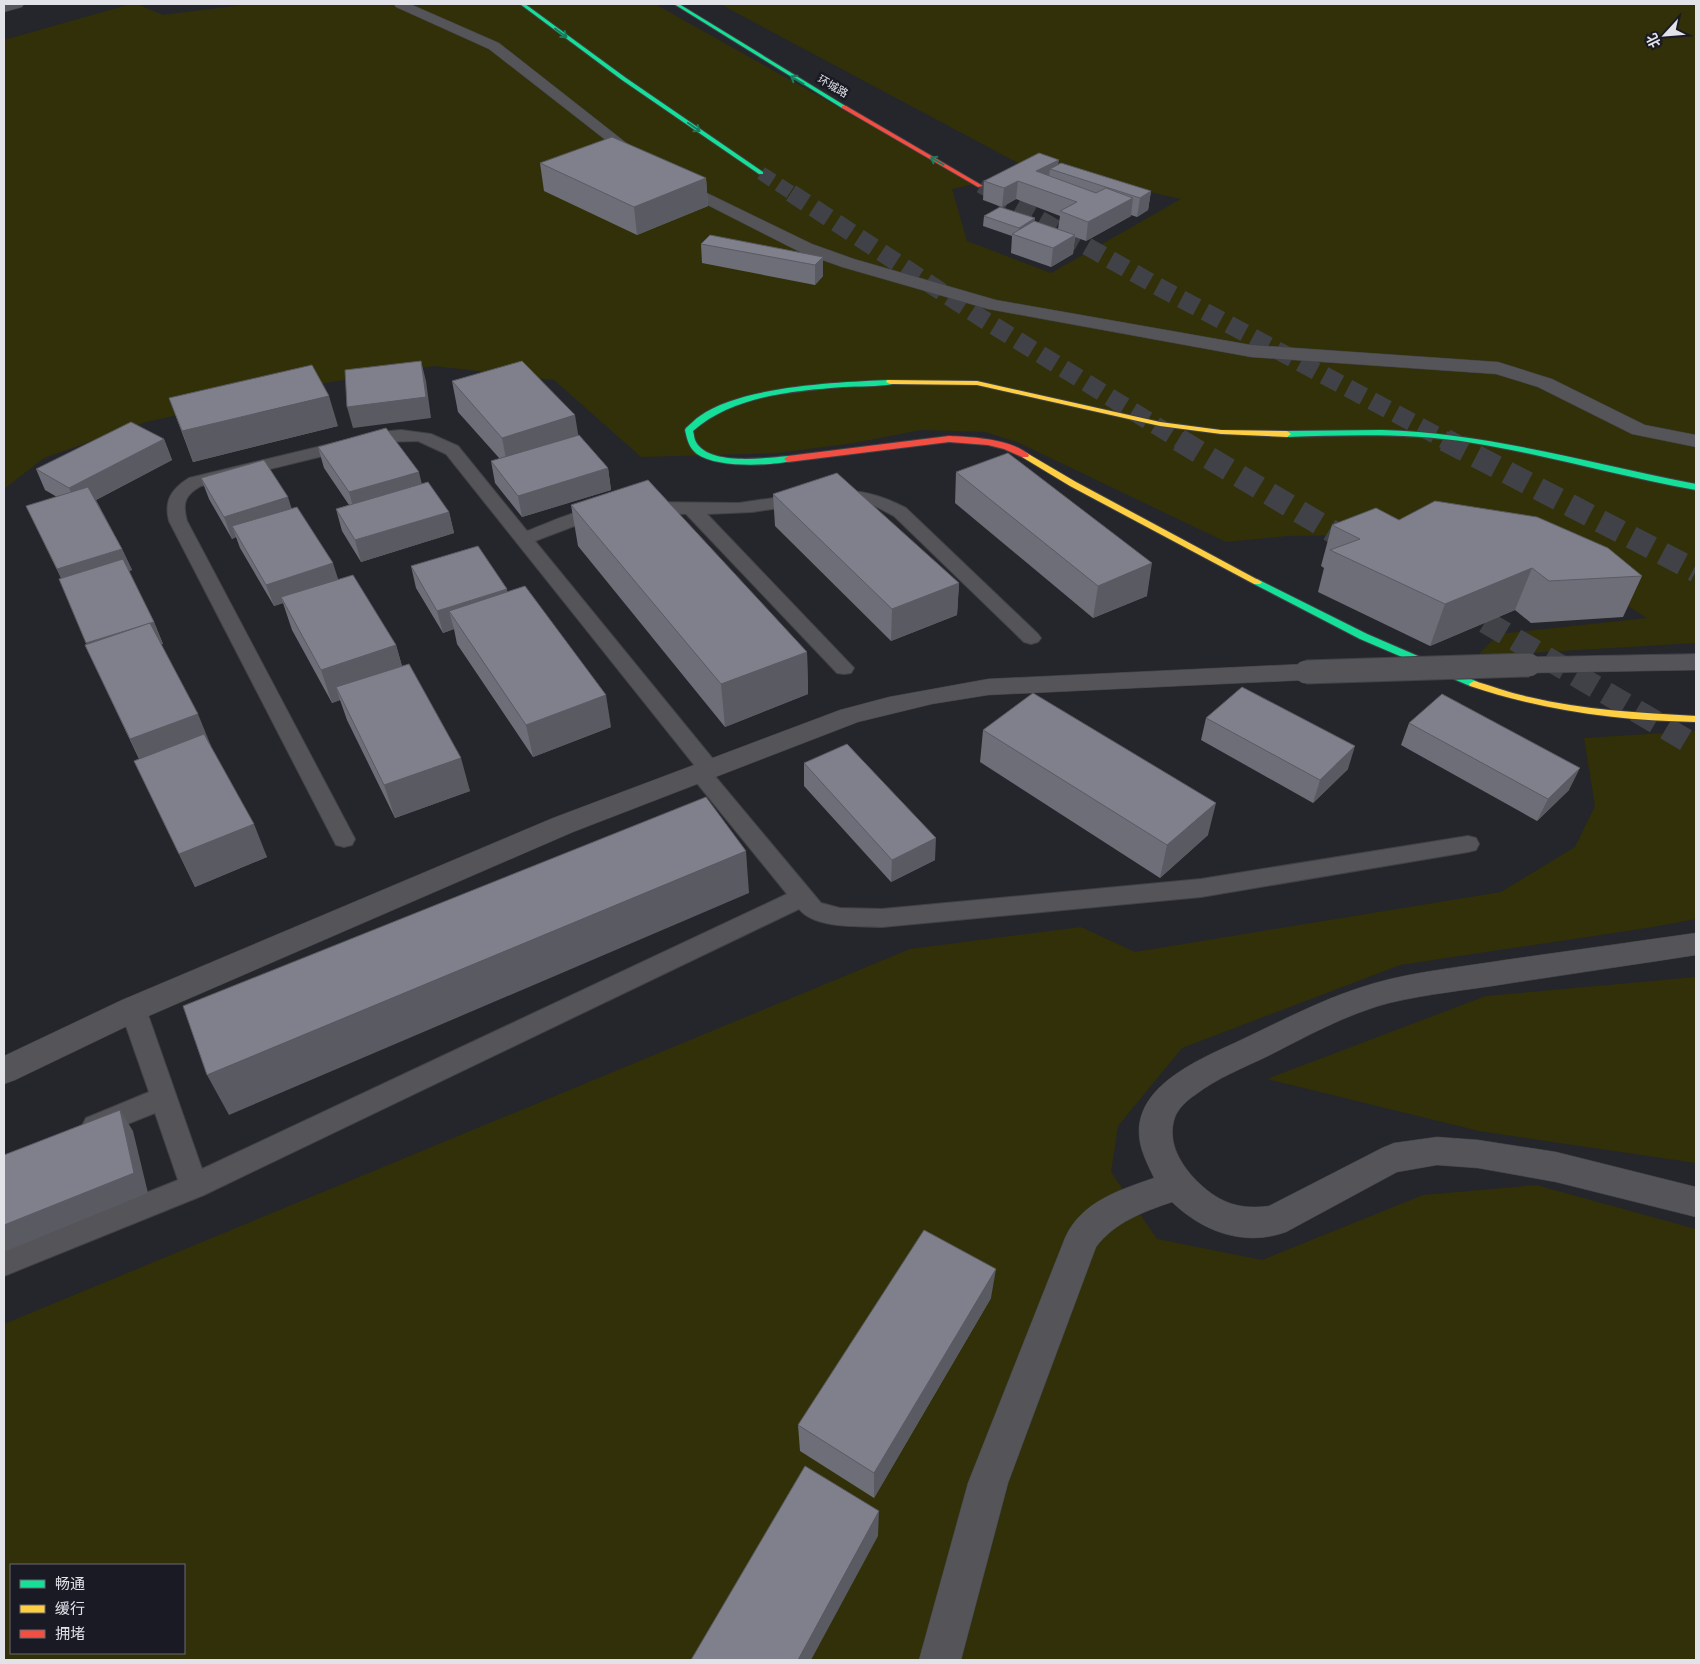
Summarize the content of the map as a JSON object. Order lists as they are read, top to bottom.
{
  "streets": {
    "street": ["环城路"]
  },
  "legend": ["畅通", "缓行", "拥堵"],
  "north": "bottom left"
}
